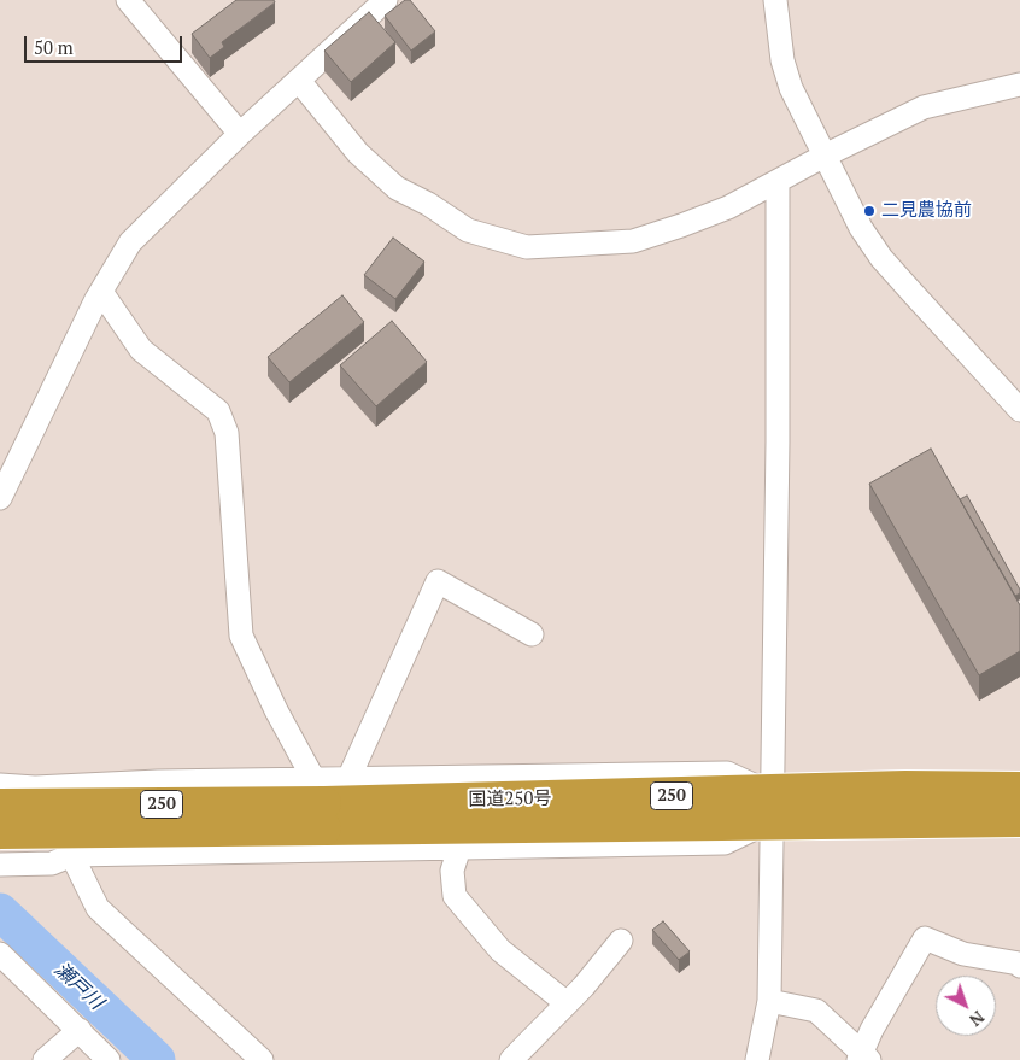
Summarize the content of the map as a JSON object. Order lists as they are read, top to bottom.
{
  "streets": {
    "highway": ["250", "国道250号"]
  },
  "water": ["瀬戸川"],
  "places": ["二見農協前"],
  "scale_bar": "50 m",
  "north": "bottom right"
}
